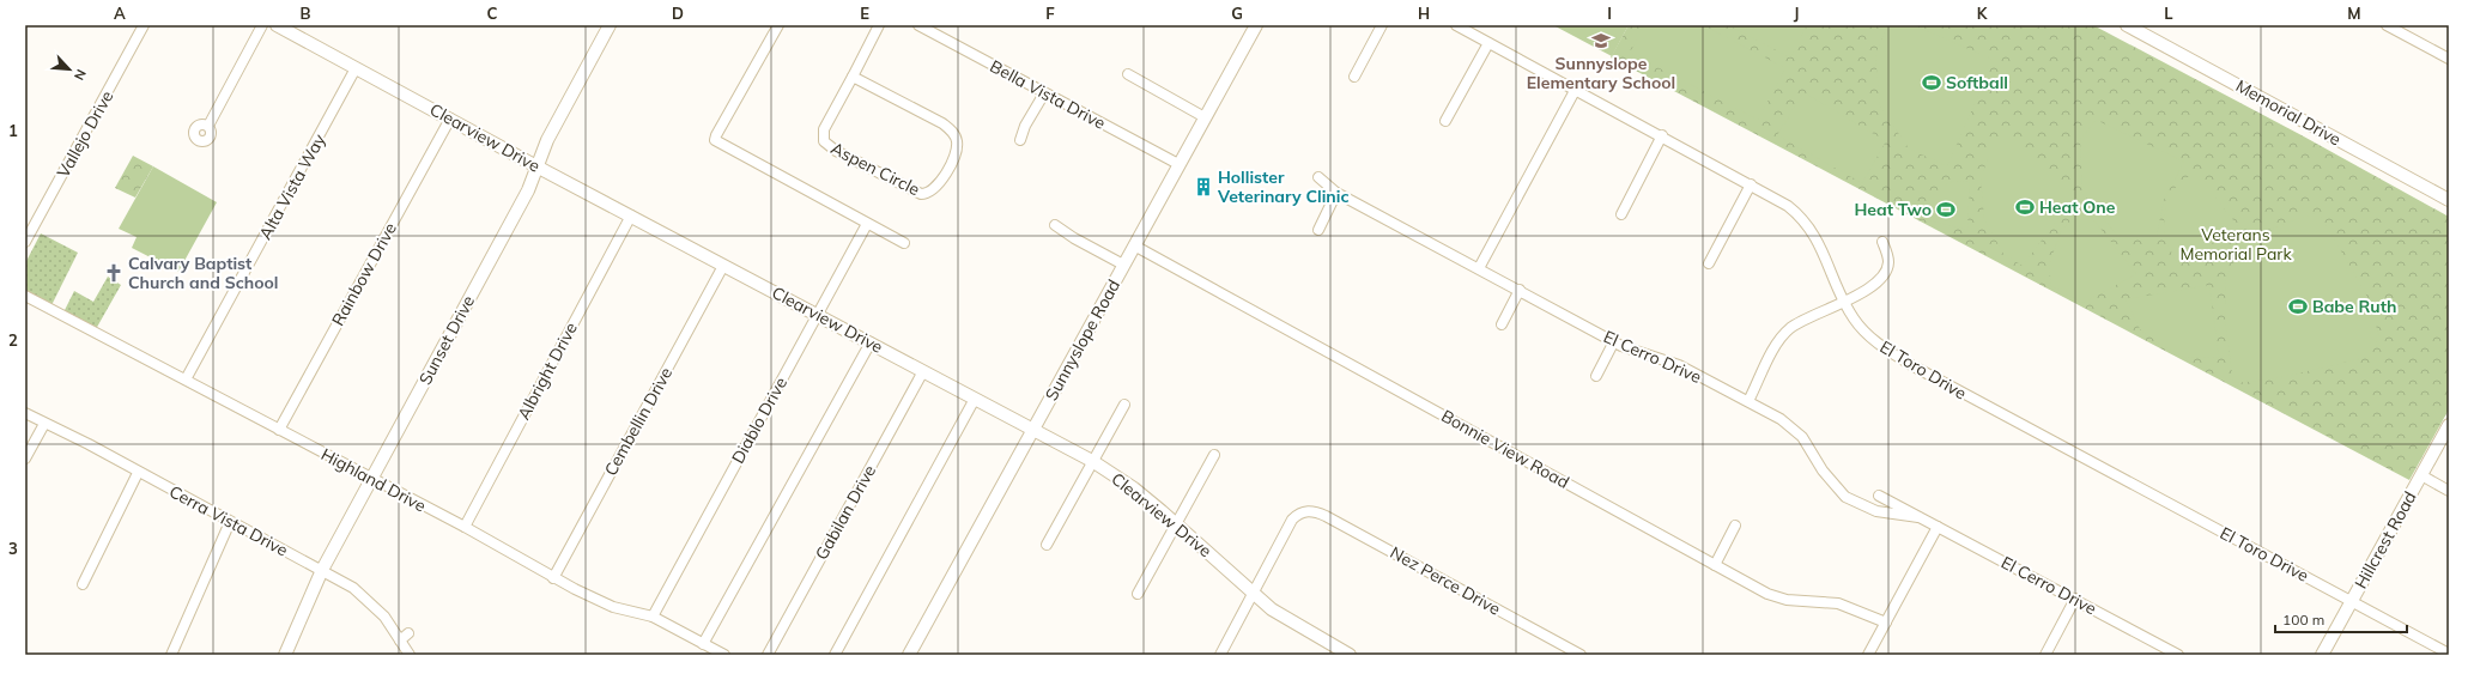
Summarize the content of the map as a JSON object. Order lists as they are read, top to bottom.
{
  "streets": {
    "street": [
      "Bella Vista Drive",
      "Memorial Drive",
      "Vallejo Drive",
      "Clearview Drive",
      "Aspen Circle",
      "Alta Vista Way",
      "Rainbow Drive",
      "Sunset Drive",
      "Sunnyslope Road",
      "El Cerro Drive",
      "El Toro Drive",
      "Albright Drive",
      "Diablo Drive",
      "Cembellin Drive",
      "Bonnie View Road",
      "Highland Drive",
      "Gabilan Drive",
      "Cerra Vista Drive",
      "Hillcrest Road",
      "Nez Perce Drive"
    ]
  },
  "crossings": [
    ["Bella Vista Drive", "Sunnyslope Road"],
    ["Clearview Drive", "Alta Vista Way"],
    ["Clearview Drive", "Rainbow Drive"],
    ["Clearview Drive", "Sunset Drive"],
    ["Clearview Drive", "Sunnyslope Road"],
    ["Clearview Drive", "Albright Drive"],
    ["Clearview Drive", "Diablo Drive"],
    ["Clearview Drive", "Cembellin Drive"],
    ["Clearview Drive", "Gabilan Drive"],
    ["Clearview Drive", "Nez Perce Drive"],
    ["Alta Vista Way", "Highland Drive"],
    ["Rainbow Drive", "Highland Drive"],
    ["Sunset Drive", "Highland Drive"],
    ["Sunset Drive", "Cerra Vista Drive"],
    ["Sunnyslope Road", "Bonnie View Road"],
    ["El Toro Drive", "Hillcrest Road"],
    ["Albright Drive", "Highland Drive"],
    ["Diablo Drive", "Highland Drive"],
    ["Cembellin Drive", "Highland Drive"]
  ],
  "parks": ["Veterans Memorial Park"],
  "places": {
    "school or university": ["Sunnyslope Elementary School"],
    "sports": [
      "Softball",
      "Heat One",
      "Heat Two",
      "Babe Ruth"
    ],
    "building": ["Hollister Veterinary Clinic"],
    "church": ["Calvary Baptist Church and School"]
  },
  "scale_bar": "100 m",
  "north": "bottom right",
  "grid": {
    "columns": [
      "A",
      "B",
      "C",
      "D",
      "E",
      "F",
      "G",
      "H",
      "I",
      "J",
      "K",
      "L",
      "M"
    ],
    "rows": ["1", "2", "3"]
  }
}
